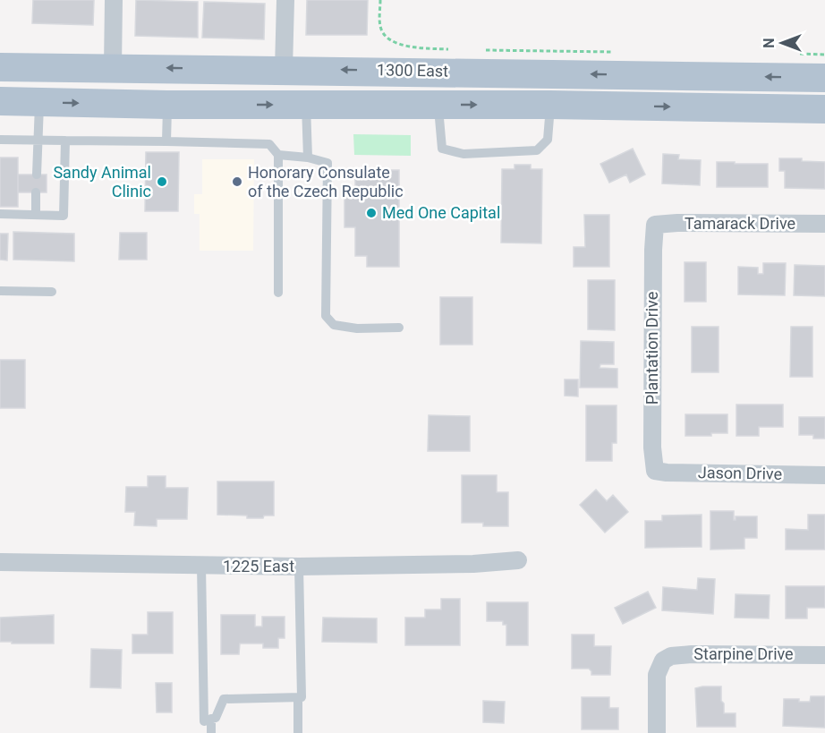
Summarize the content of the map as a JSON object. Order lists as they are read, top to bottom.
{
  "streets": {
    "main road": ["1300 East"],
    "street": [
      "Tamarack Drive",
      "Plantation Drive",
      "Jason Drive",
      "1225 East",
      "Starpine Drive"
    ]
  },
  "crossings": [
    ["Tamarack Drive", "Plantation Drive"],
    ["Plantation Drive", "Jason Drive"]
  ],
  "places": ["Sandy Animal Clinic", "Honorary Consulate of the Czech Republic", "Med One Capital"],
  "north": "left"
}
